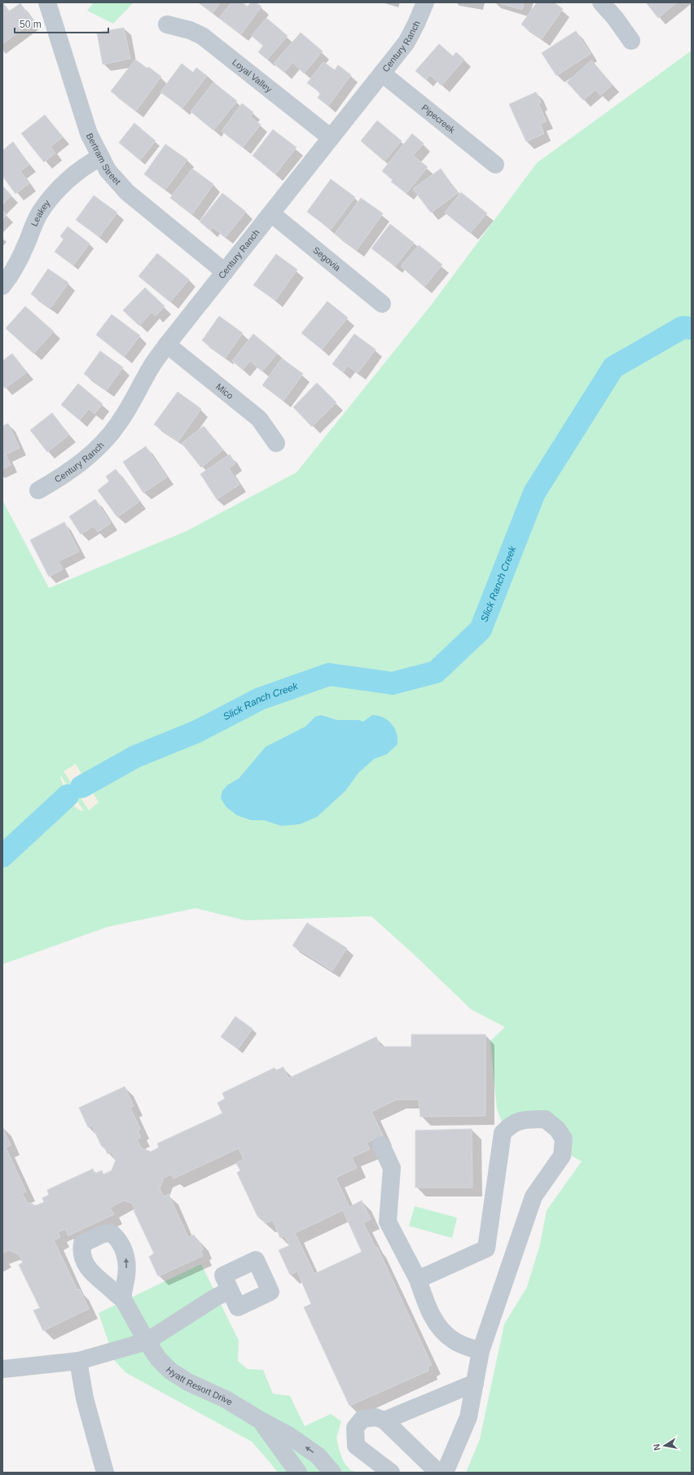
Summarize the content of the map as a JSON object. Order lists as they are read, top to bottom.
{
  "streets": {
    "street": [
      "Century Ranch",
      "Loyal Valley",
      "Pipecreek",
      "Bertram Street",
      "Leakey",
      "Segovia",
      "Mico",
      "Hyatt Resort Drive"
    ]
  },
  "crossings": [
    ["Century Ranch", "Loyal Valley"],
    ["Century Ranch", "Pipecreek"],
    ["Century Ranch", "Bertram Street"],
    ["Century Ranch", "Segovia"],
    ["Century Ranch", "Mico"],
    ["Bertram Street", "Leakey"]
  ],
  "water": ["Slick Ranch Creek"],
  "scale_bar": "50 m",
  "north": "left"
}
